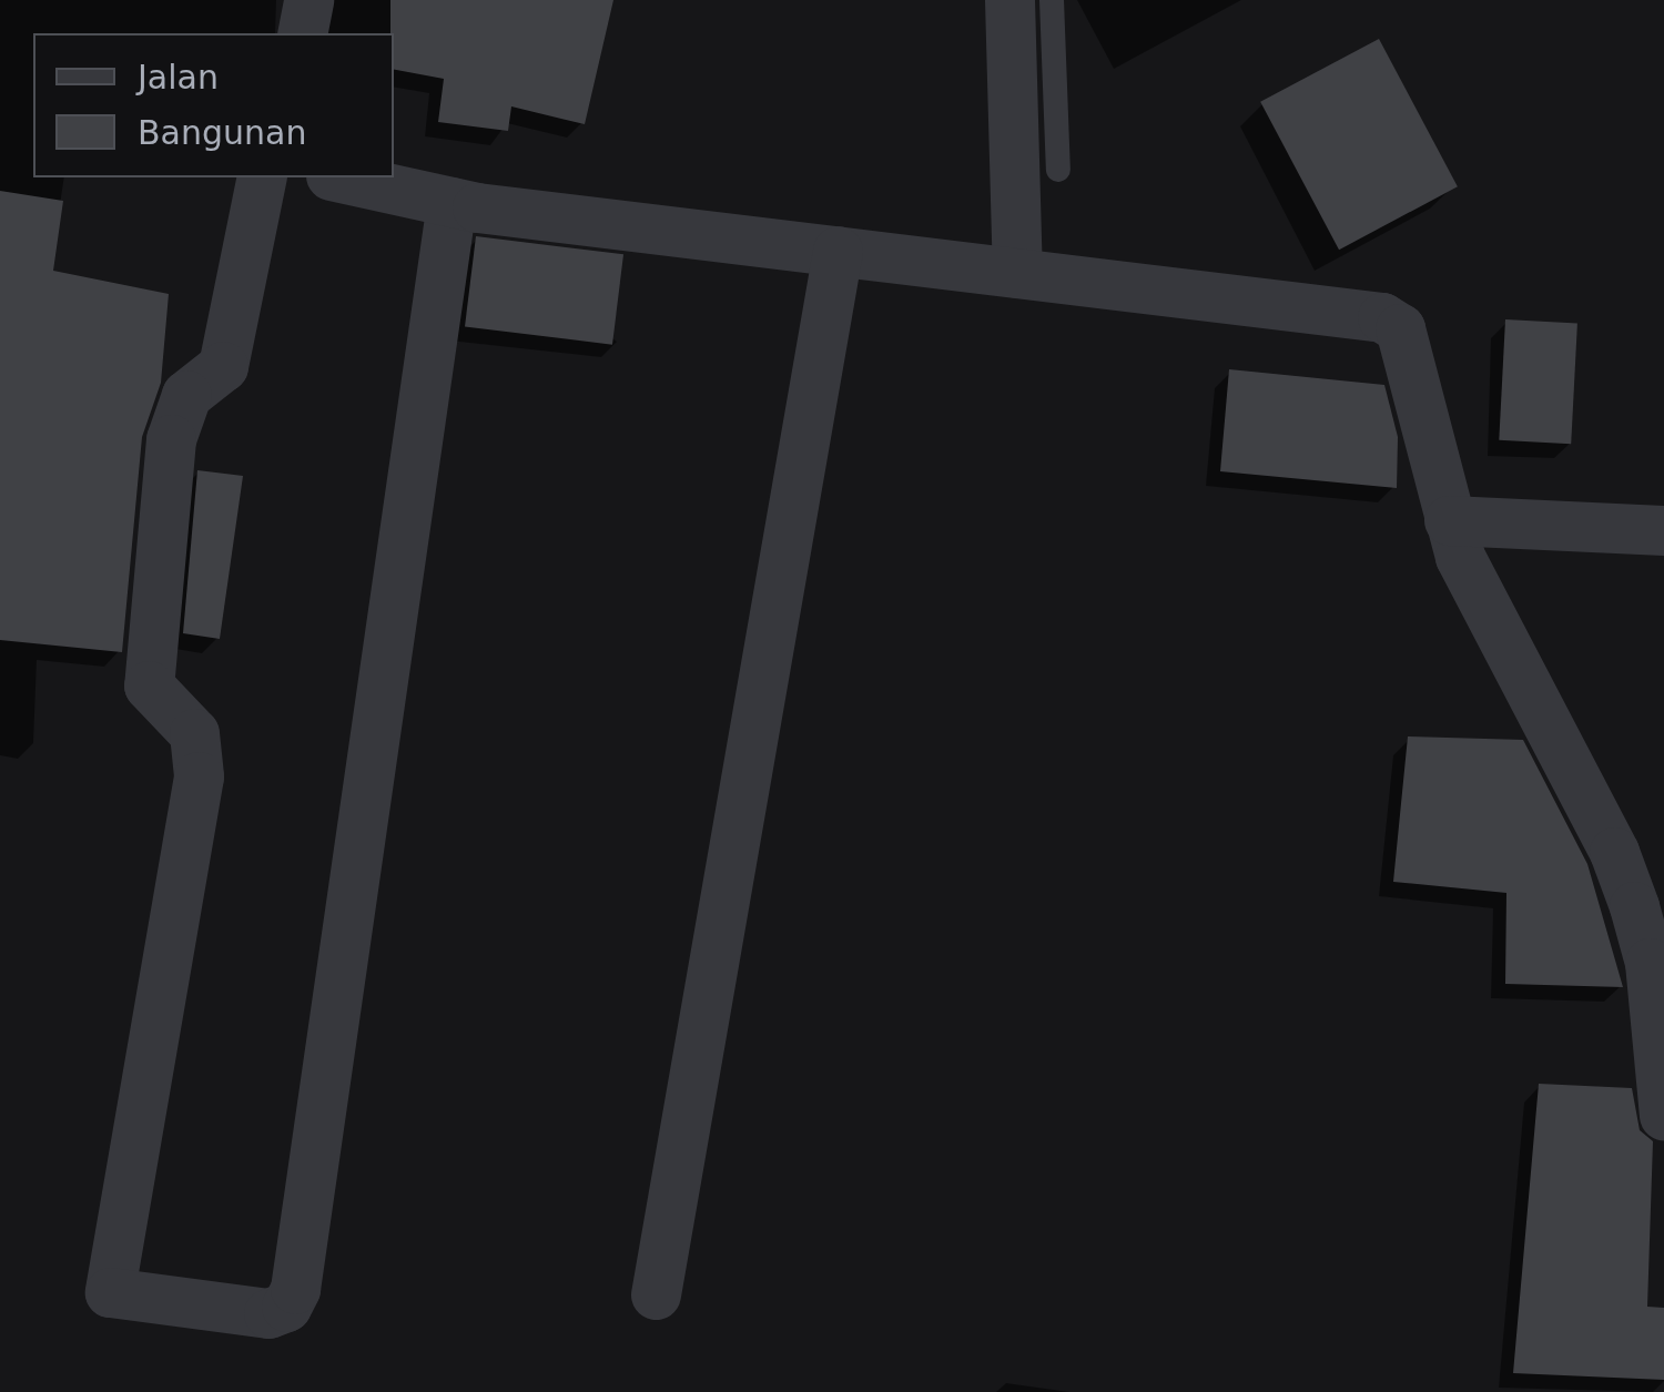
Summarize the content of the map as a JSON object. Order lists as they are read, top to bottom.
{
  "legend": ["Jalan", "Bangunan"]
}
